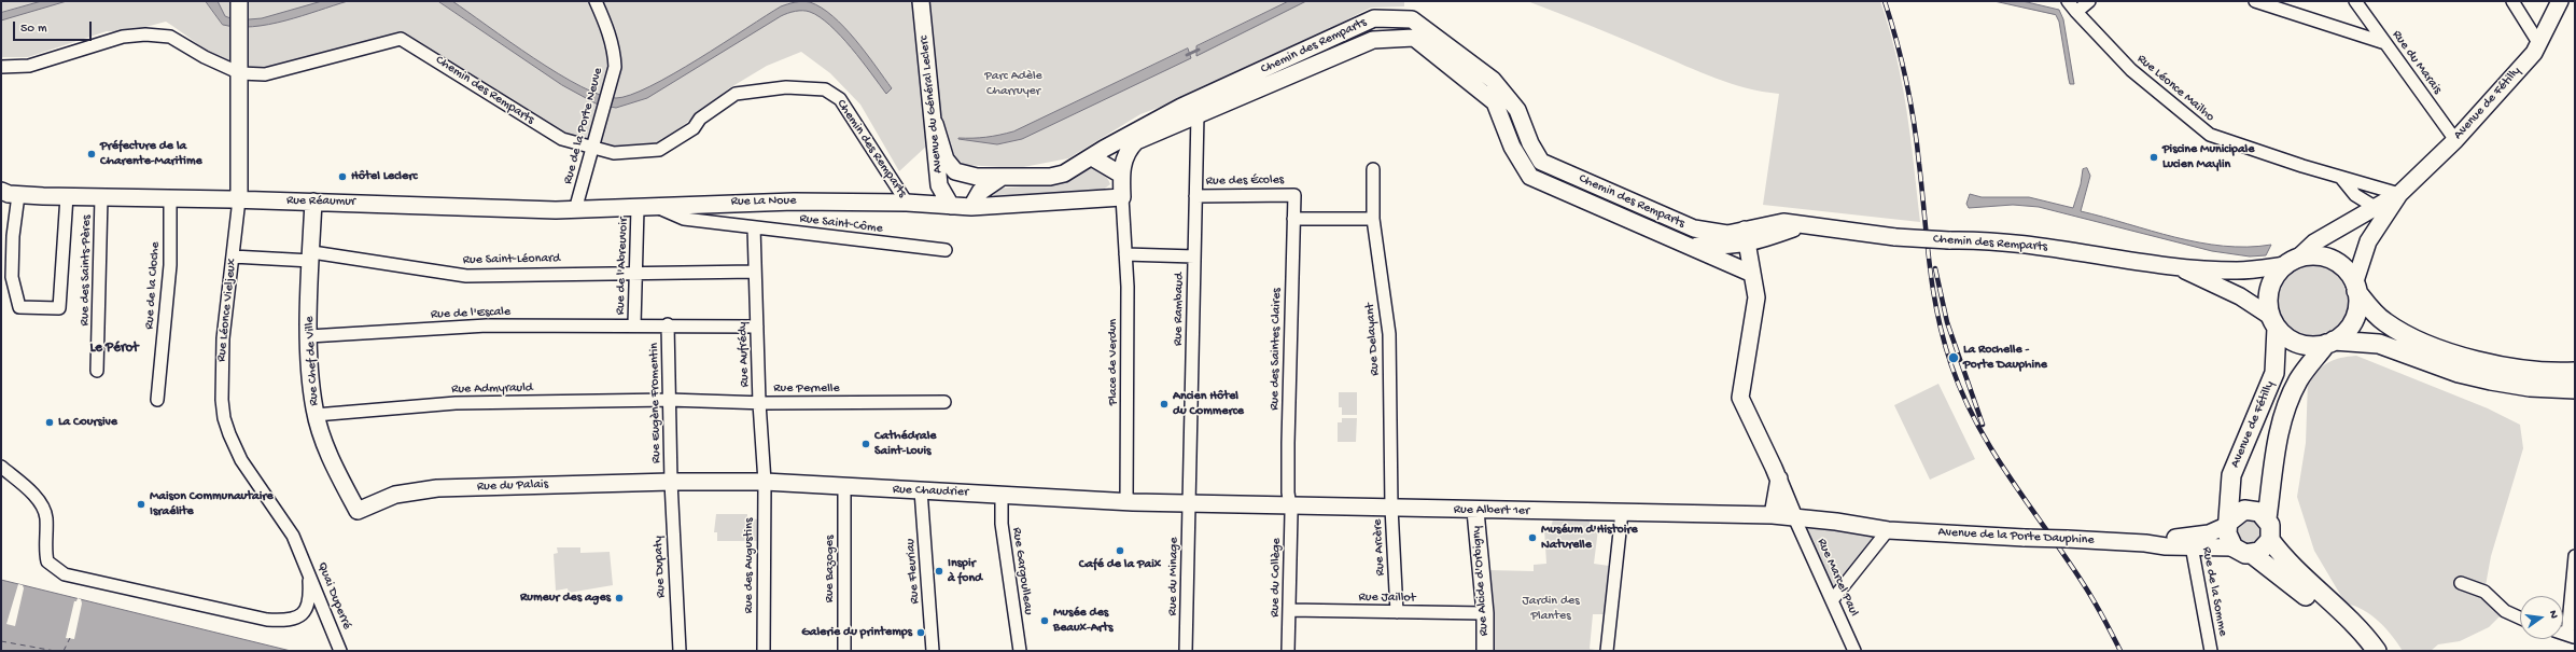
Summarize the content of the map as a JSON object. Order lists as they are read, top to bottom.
{
  "streets": {
    "main road": ["Avenue de Fétilly"],
    "street": [
      "Chemin des Remparts",
      "Rue du Marais",
      "Rue Léonce Mailho",
      "Avenue du Général Leclerc",
      "Rue de la Porte Neuve",
      "Rue des Écoles",
      "Rue Réaumur",
      "Rue La Noue",
      "Rue Saint-Côme",
      "Rue Saint-Léonard",
      "Rue de l'Abreuvoir",
      "Rue des Saints-Pères",
      "Rue de la Cloche",
      "Rue Rambaud",
      "Rue Léonce Vieljeux",
      "Rue de l'Escale",
      "Rue Delayant",
      "Rue des Saintes Claires",
      "Rue Aufrédy",
      "Rue Chef de Ville",
      "Place de Verdun",
      "Rue Admyrauld",
      "Rue Pernelle",
      "Rue Eugène Fromentin",
      "Rue du Palais",
      "Rue Chaudrier",
      "Rue Albert 1er",
      "Avenue de la Porte Dauphine",
      "Rue Arcère",
      "Rue des Augustins",
      "Rue Dupaty",
      "Rue Bazoges",
      "Rue Fleuriau",
      "Rue Gargoulleau",
      "Rue du Minage",
      "Rue du Collège",
      "Rue Marcel Paul",
      "Rue Alcide d'Orbigny",
      "Rue de la Somme",
      "Quai Duperré",
      "Rue Jaillot"
    ]
  },
  "crossings": [
    ["Chemin des Remparts", "Avenue de Fétilly"],
    ["Chemin des Remparts", "Avenue du Général Leclerc"],
    ["Chemin des Remparts", "Rue de la Porte Neuve"],
    ["Chemin des Remparts", "Rue La Noue"],
    ["Chemin des Remparts", "Rue Rambaud"],
    ["Chemin des Remparts", "Rue Léonce Vieljeux"],
    ["Chemin des Remparts", "Place de Verdun"],
    ["Rue du Marais", "Avenue de Fétilly"],
    ["Rue Léonce Mailho", "Avenue de Fétilly"],
    ["Avenue de Fétilly", "Avenue de la Porte Dauphine"],
    ["Avenue du Général Leclerc", "Rue La Noue"],
    ["Rue de la Porte Neuve", "Rue Réaumur"],
    ["Rue de la Porte Neuve", "Rue La Noue"],
    ["Rue des Écoles", "Rue Rambaud"],
    ["Rue des Écoles", "Rue des Saintes Claires"],
    ["Rue Réaumur", "Rue La Noue"],
    ["Rue Réaumur", "Rue des Saints-Pères"],
    ["Rue Réaumur", "Rue de la Cloche"],
    ["Rue Réaumur", "Rue Léonce Vieljeux"],
    ["Rue Réaumur", "Rue Chef de Ville"],
    ["Rue La Noue", "Rue Saint-Côme"],
    ["Rue La Noue", "Rue de l'Abreuvoir"],
    ["Rue Saint-Côme", "Rue Aufrédy"],
    ["Rue Saint-Léonard", "Rue de l'Abreuvoir"],
    ["Rue Saint-Léonard", "Rue Léonce Vieljeux"],
    ["Rue Saint-Léonard", "Rue Aufrédy"],
    ["Rue Saint-Léonard", "Rue Chef de Ville"],
    ["Rue de l'Abreuvoir", "Rue de l'Escale"],
    ["Rue Rambaud", "Rue Chaudrier"],
    ["Rue Rambaud", "Rue Albert 1er"],
    ["Rue Rambaud", "Rue du Minage"],
    ["Rue Léonce Vieljeux", "Quai Duperré"],
    ["Rue de l'Escale", "Rue Aufrédy"],
    ["Rue de l'Escale", "Rue Chef de Ville"],
    ["Rue de l'Escale", "Rue Eugène Fromentin"],
    ["Rue Delayant", "Rue Albert 1er"],
    ["Rue Delayant", "Rue Arcère"],
    ["Rue des Saintes Claires", "Rue Albert 1er"],
    ["Rue des Saintes Claires", "Rue du Collège"],
    ["Rue Aufrédy", "Rue Pernelle"],
    ["Rue Aufrédy", "Rue Chaudrier"],
    ["Rue Aufrédy", "Rue des Augustins"],
    ["Rue Chef de Ville", "Rue Admyrauld"],
    ["Rue Chef de Ville", "Rue du Palais"],
    ["Place de Verdun", "Rue Chaudrier"],
    ["Rue Admyrauld", "Rue Pernelle"],
    ["Rue Admyrauld", "Rue Eugène Fromentin"],
    ["Rue Pernelle", "Rue Eugène Fromentin"],
    ["Rue Eugène Fromentin", "Rue du Palais"],
    ["Rue Eugène Fromentin", "Rue Chaudrier"],
    ["Rue Eugène Fromentin", "Rue Dupaty"],
    ["Rue du Palais", "Rue Chaudrier"],
    ["Rue du Palais", "Rue Dupaty"],
    ["Rue Chaudrier", "Rue Albert 1er"],
    ["Rue Chaudrier", "Rue des Augustins"],
    ["Rue Chaudrier", "Rue Dupaty"],
    ["Rue Chaudrier", "Rue Bazoges"],
    ["Rue Chaudrier", "Rue Fleuriau"],
    ["Rue Chaudrier", "Rue Gargoulleau"],
    ["Rue Chaudrier", "Rue du Minage"],
    ["Rue Albert 1er", "Avenue de la Porte Dauphine"],
    ["Rue Albert 1er", "Rue Arcère"],
    ["Rue Albert 1er", "Rue du Minage"],
    ["Rue Albert 1er", "Rue du Collège"],
    ["Rue Albert 1er", "Rue Marcel Paul"],
    ["Rue Albert 1er", "Rue Alcide d'Orbigny"],
    ["Avenue de la Porte Dauphine", "Rue Marcel Paul"],
    ["Avenue de la Porte Dauphine", "Rue de la Somme"],
    ["Rue Arcère", "Rue Jaillot"],
    ["Rue du Collège", "Rue Jaillot"],
    ["Rue Alcide d'Orbigny", "Rue Jaillot"]
  ],
  "districts": ["Le Pérot"],
  "parks": ["Parc Adèle Charruyer", "Jardin des Plantes"],
  "places": [
    "Préfecture de la Charente-Maritime",
    "Piscine Municipale Lucien Maylin",
    "Hôtel Leclerc",
    "La Rochelle - Porte Dauphine",
    "Ancien Hôtel du Commerce",
    "La Coursive",
    "Cathédrale Saint-Louis",
    "Maison Communautaire Israélite",
    "Muséum d'Histoire Naturelle",
    "Café de la Paix",
    "Inspir à fond",
    "Rumeur des ages",
    "Musée des Beaux-Arts",
    "Galerie du printemps"
  ],
  "scale_bar": "50 m",
  "north": "right"
}
